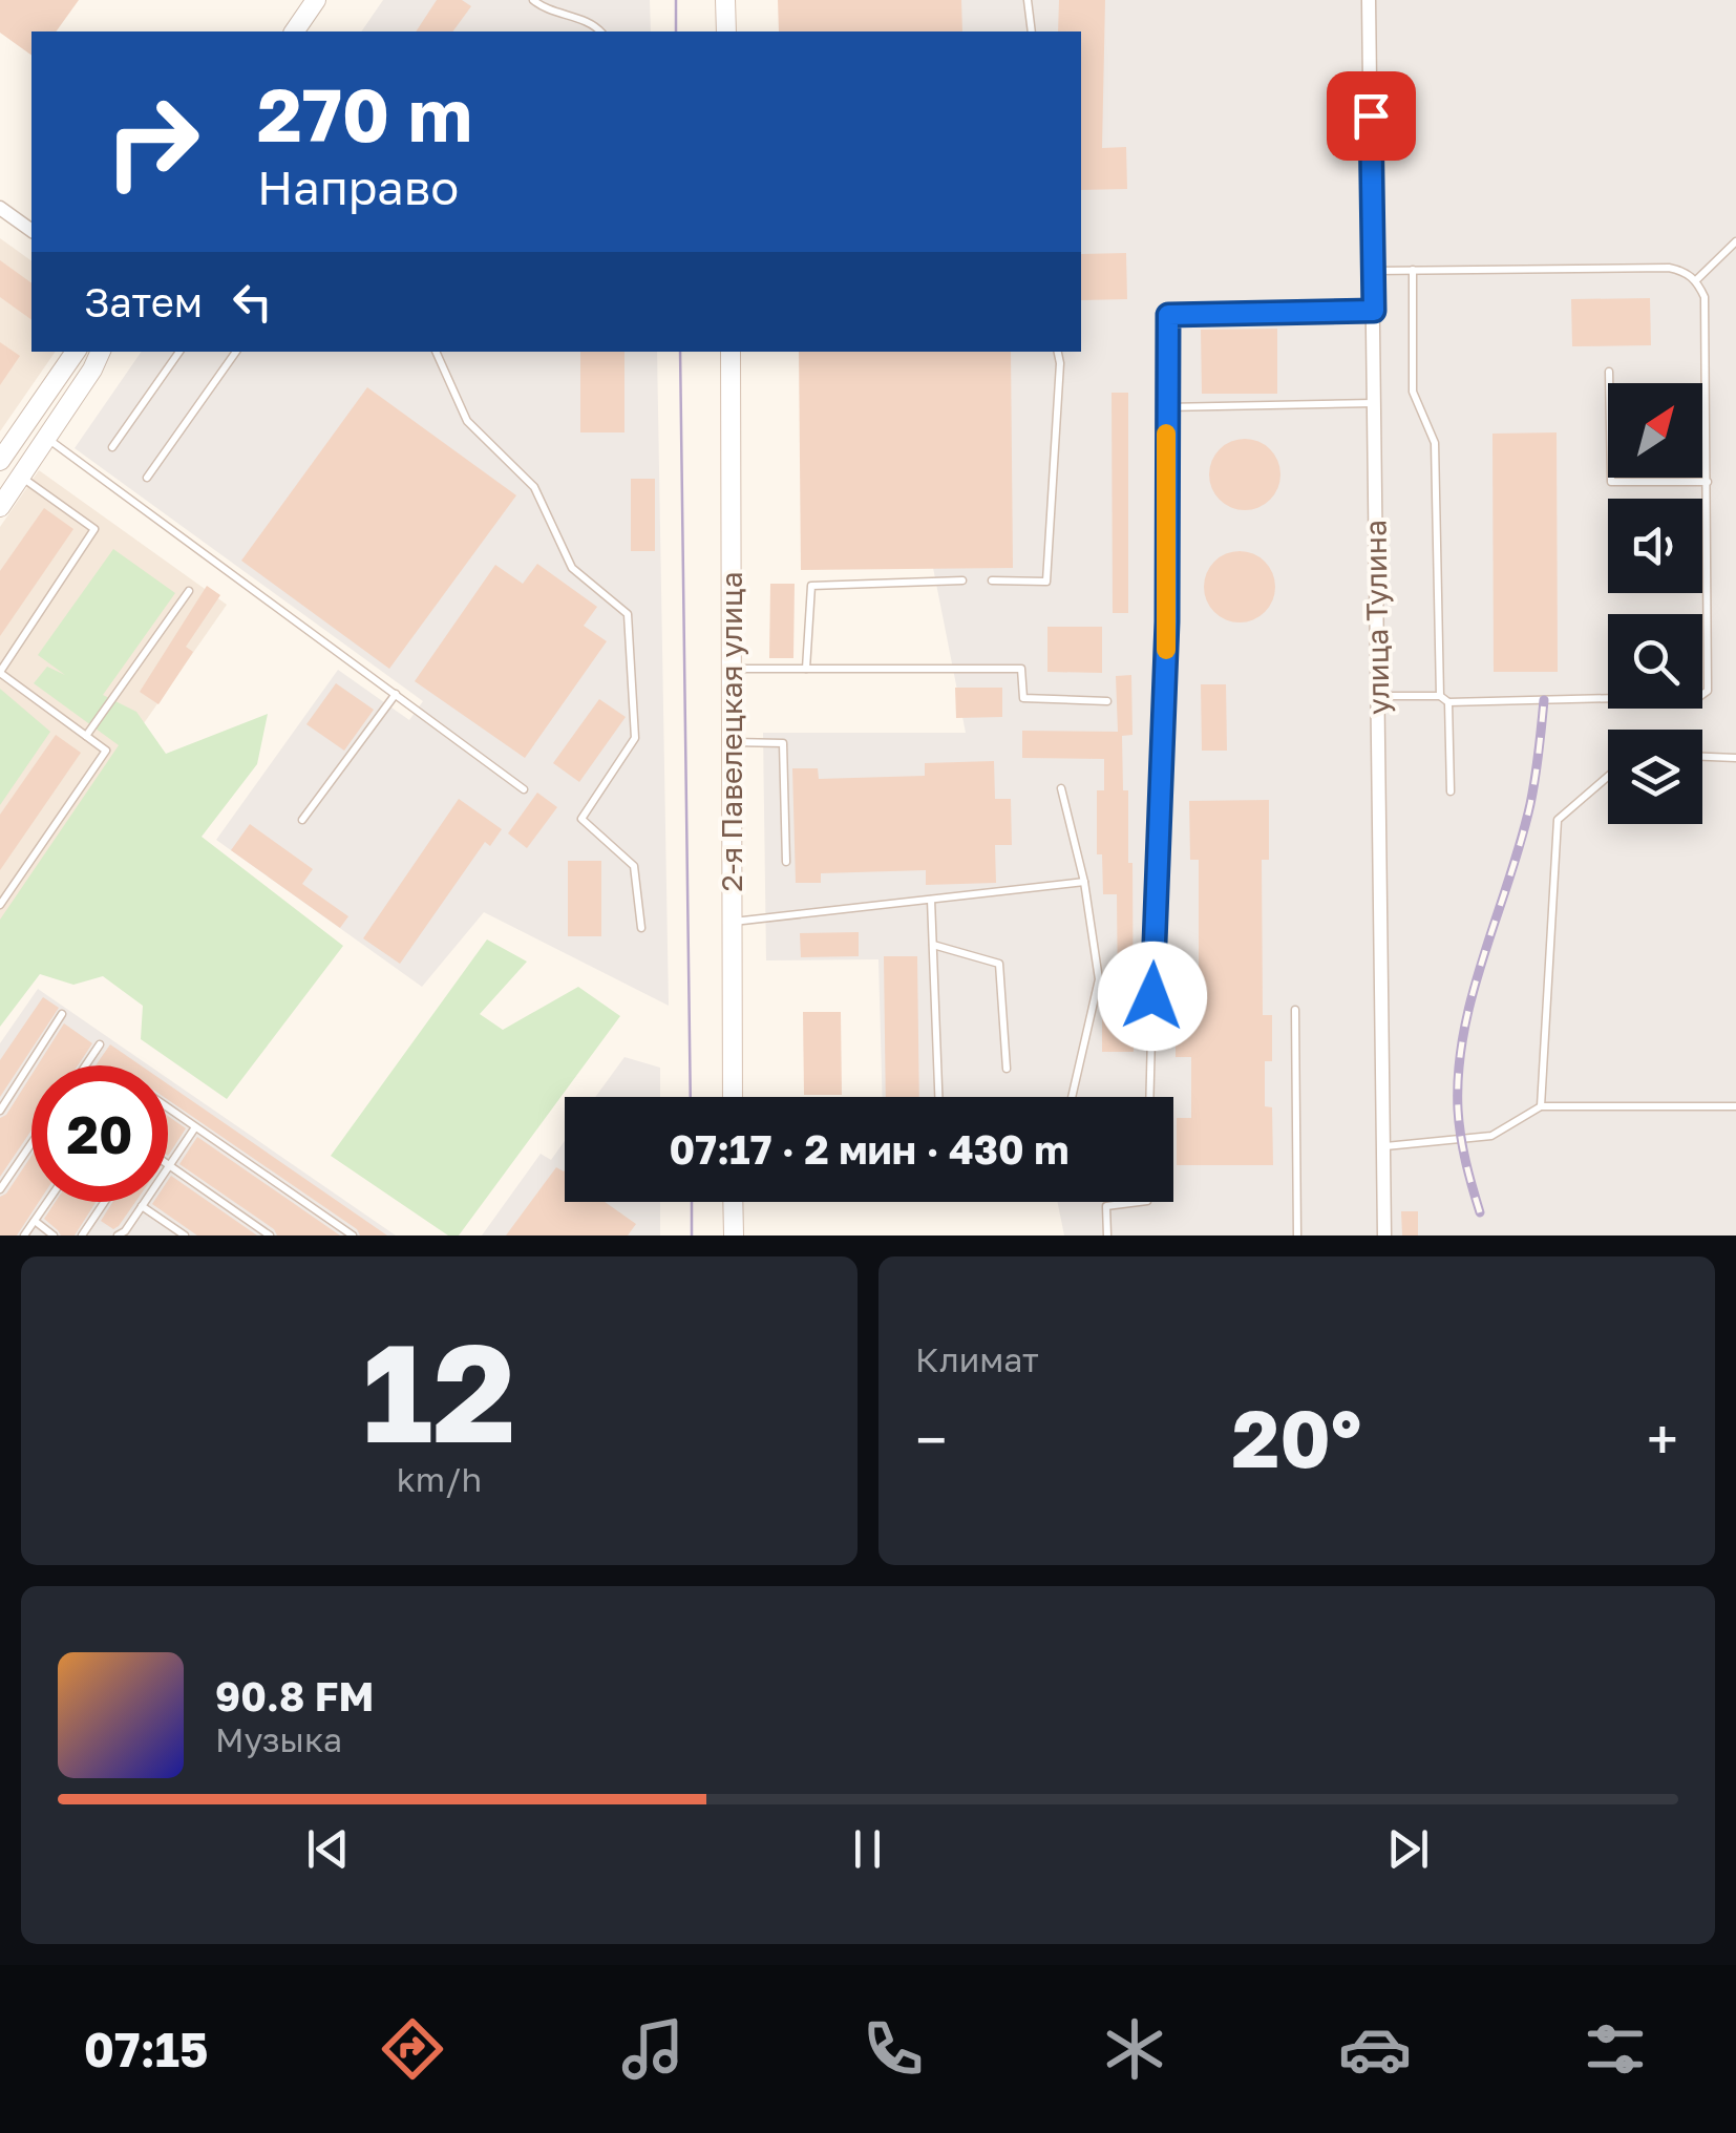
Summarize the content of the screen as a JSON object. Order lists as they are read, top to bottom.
{
  "streets": {
    "main road": ["2-я Павелецкая улица"],
    "street": ["улица Тулина"]
  },
  "north": "top right",
  "page": {
    "turn": ["270 m", "Направо"],
    "then": "Затем",
    "limit": "20",
    "trip": "07:17 · 2 мин · 430 m",
    "tile": [
      ["12", "km/h"],
      "Климат"
    ],
    "heat": ["−", "20°", "+"],
    "song": ["90.8 FM", "Музыка"],
    "tabs": "07:15"
  }
}
